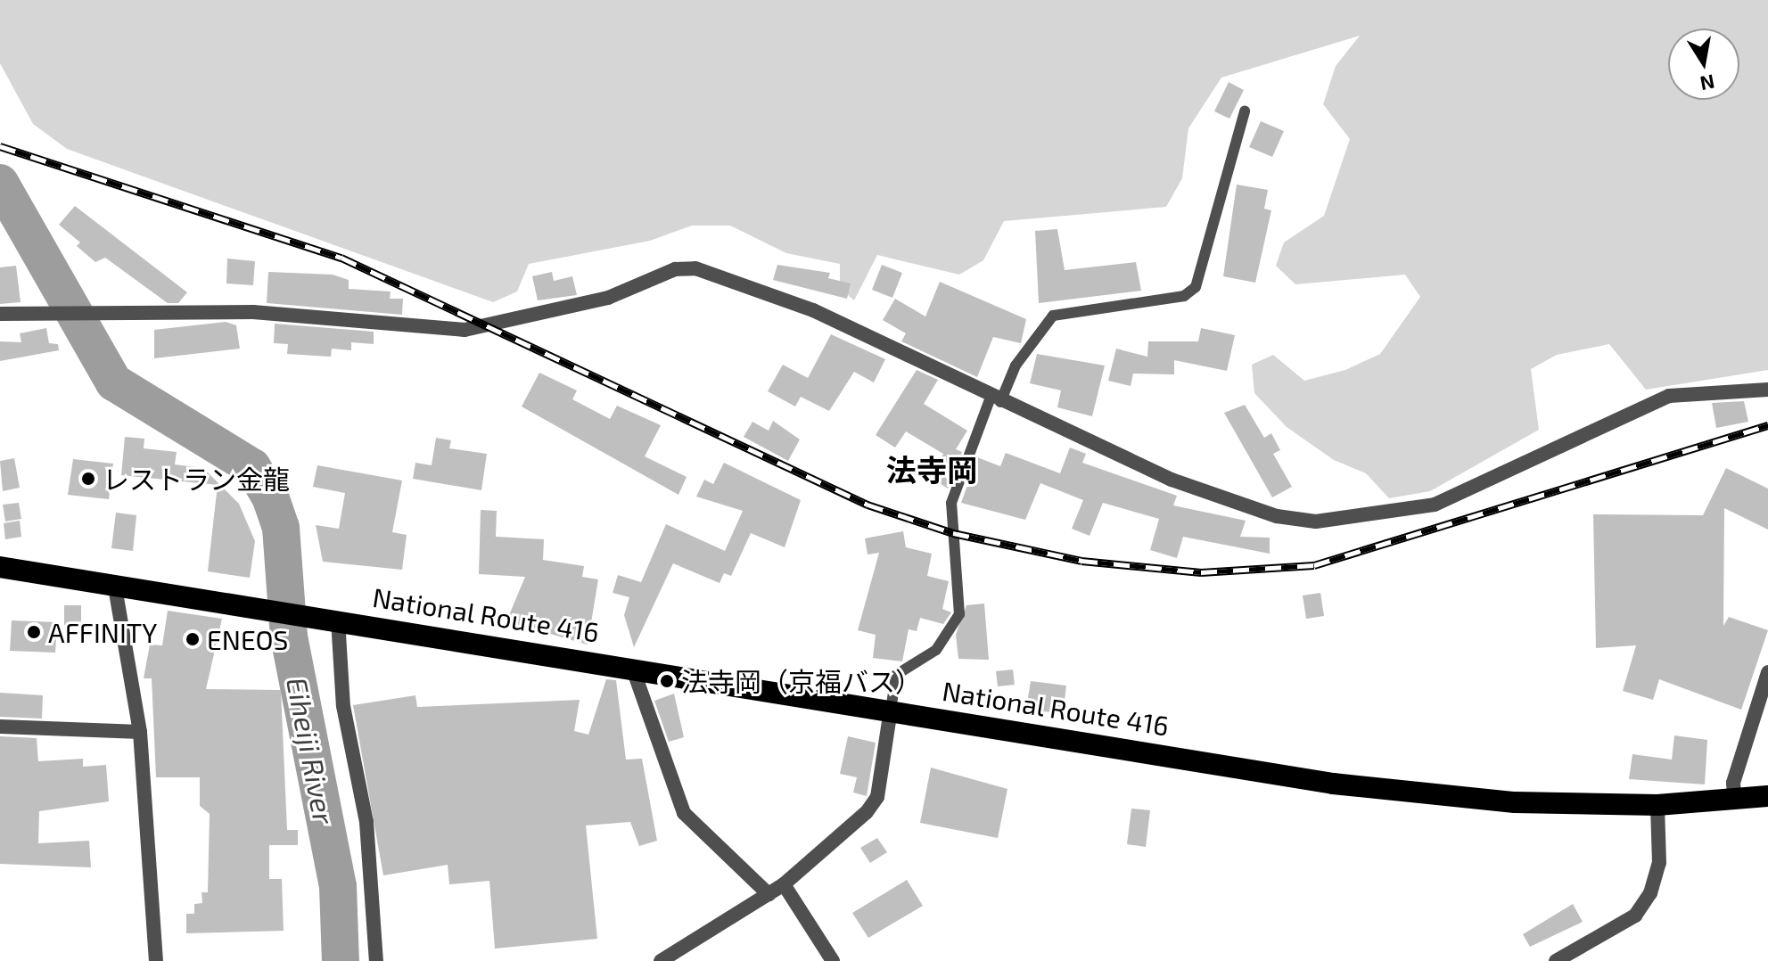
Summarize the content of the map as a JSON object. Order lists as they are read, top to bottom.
{
  "streets": {
    "highway": ["National Route 416"]
  },
  "districts": ["法寺岡"],
  "water": ["Eiheiji River"],
  "places": [
    "レストラン金龍",
    "AFFINITY",
    "ENEOS",
    "法寺岡（京福バス）"
  ],
  "north": "bottom"
}
